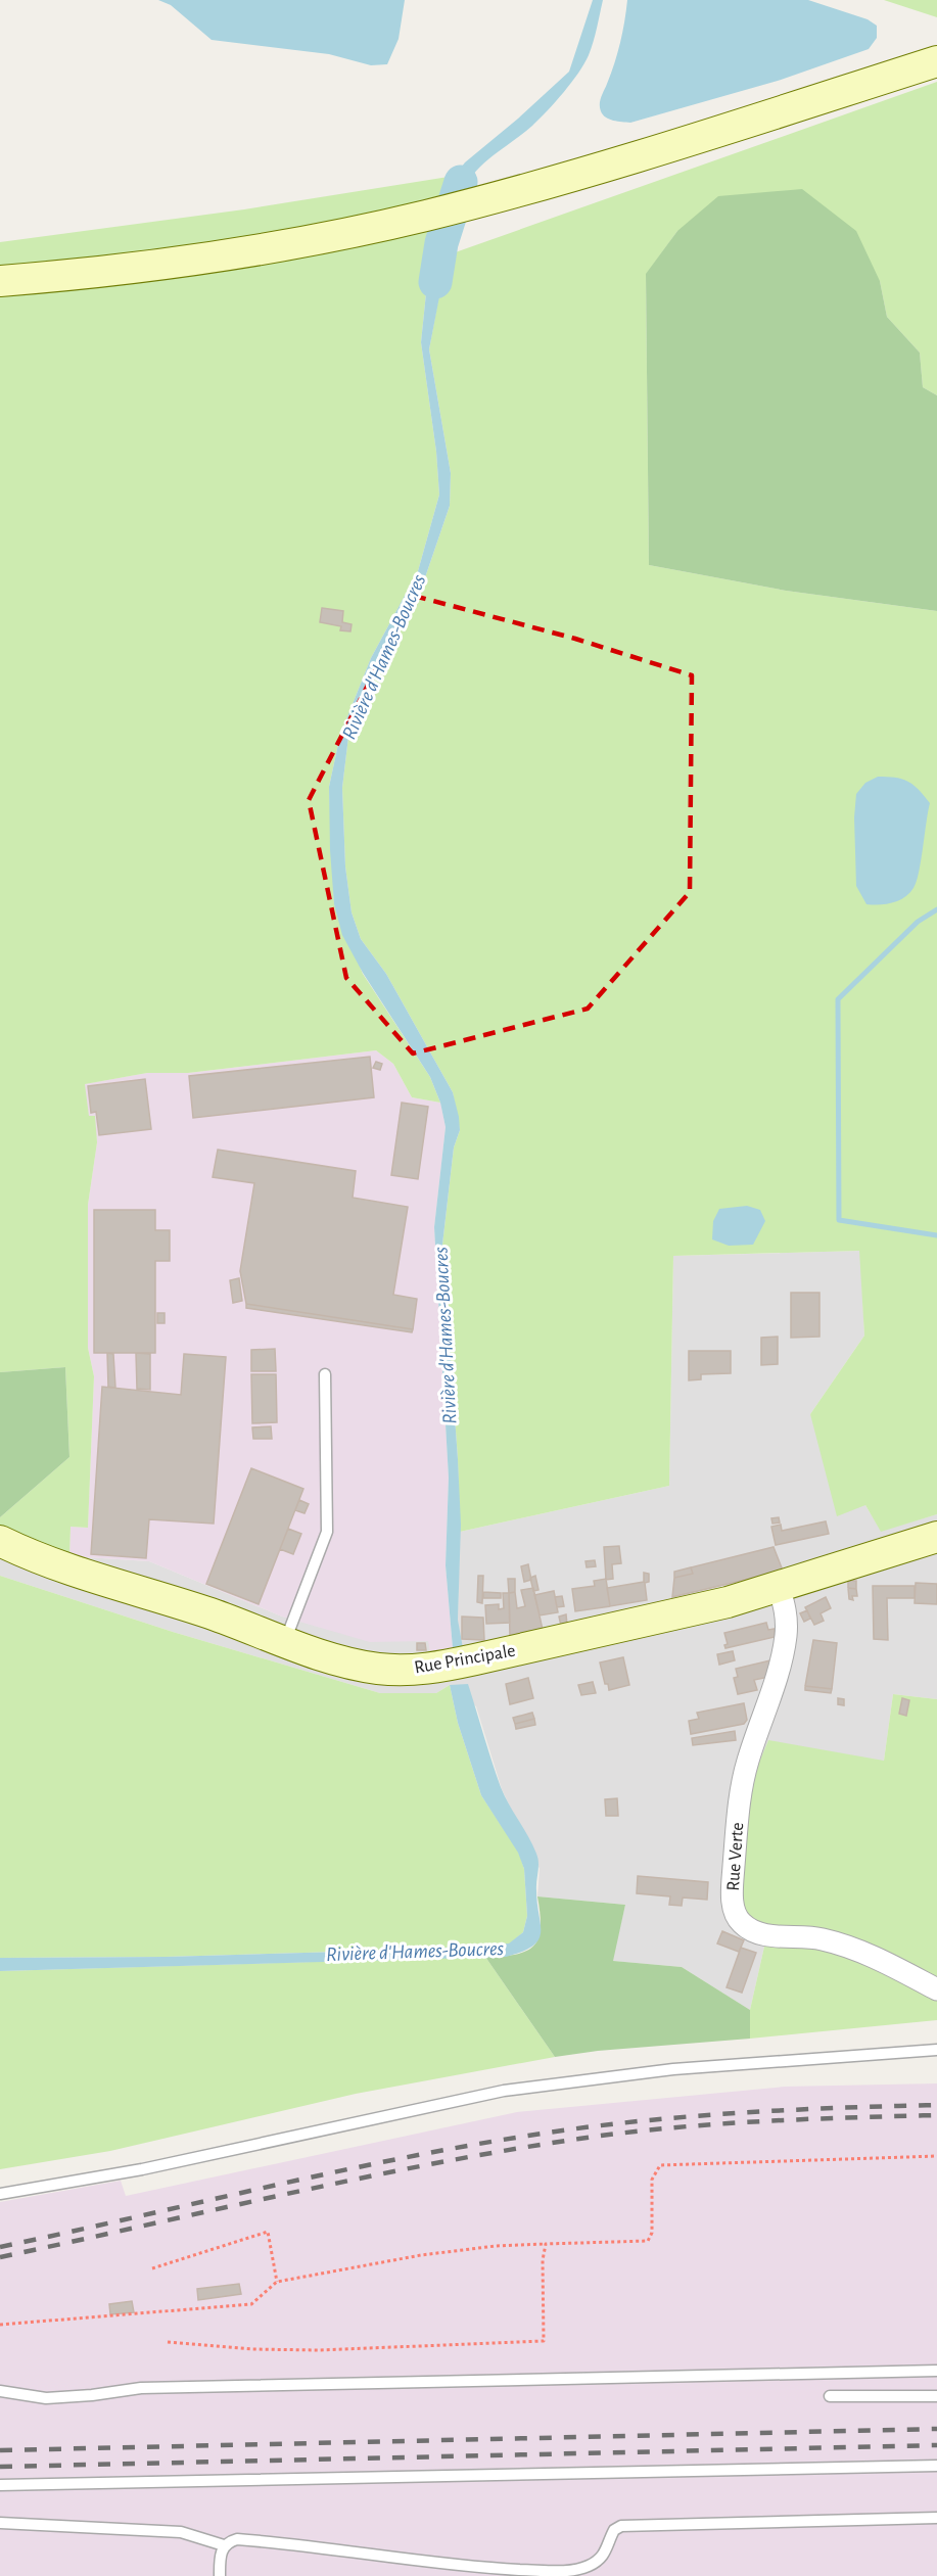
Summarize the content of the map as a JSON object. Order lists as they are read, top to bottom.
{
  "streets": {
    "street": ["Rue Principale", "Rue Verte"]
  },
  "crossings": [
    ["Rue Principale", "Rue Verte"]
  ],
  "water": ["Rivière d'Hames-Boucres"]
}
